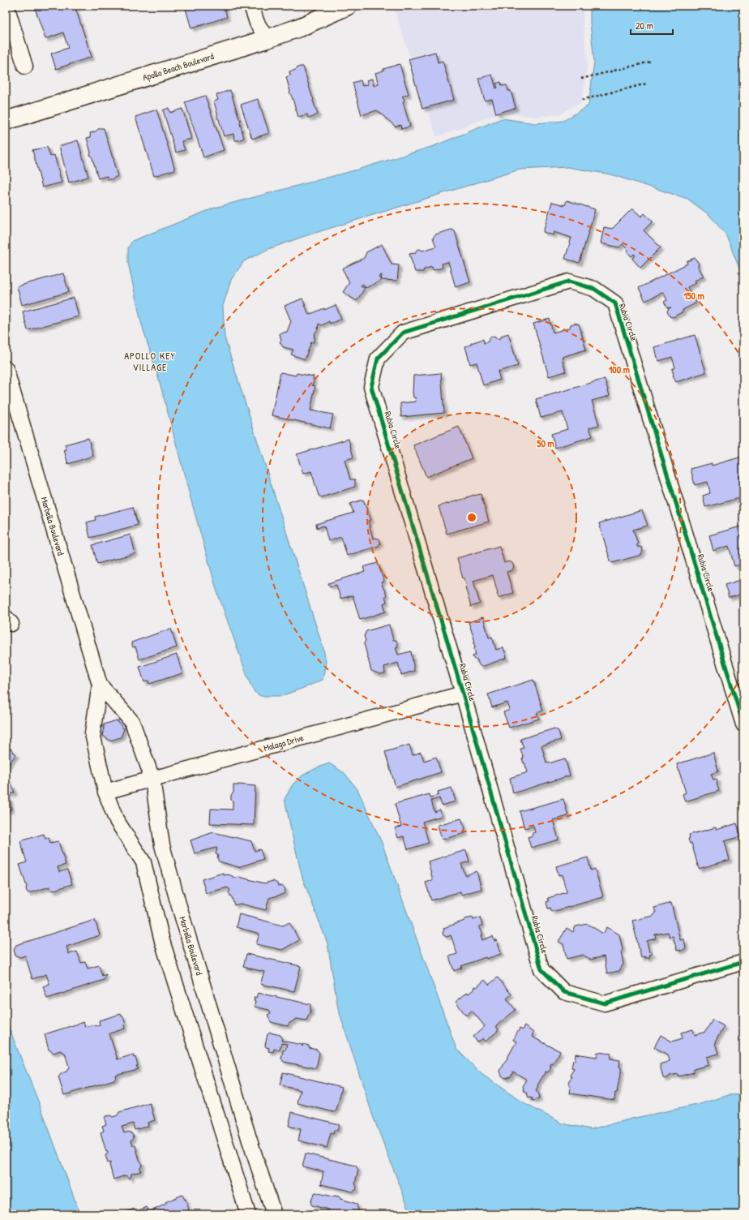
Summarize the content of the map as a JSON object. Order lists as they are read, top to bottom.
{
  "streets": {
    "main road": ["Apollo Beach Boulevard"],
    "street": ["Rubia Circle", "Marbella Boulevard", "Malaga Drive"]
  },
  "crossings": [
    ["Rubia Circle", "Malaga Drive"],
    ["Marbella Boulevard", "Malaga Drive"]
  ],
  "districts": ["APOLLO KEY VILLAGE"],
  "scale_bar": "20 m",
  "rings": ["150 m", "100 m", "50 m"]
}
